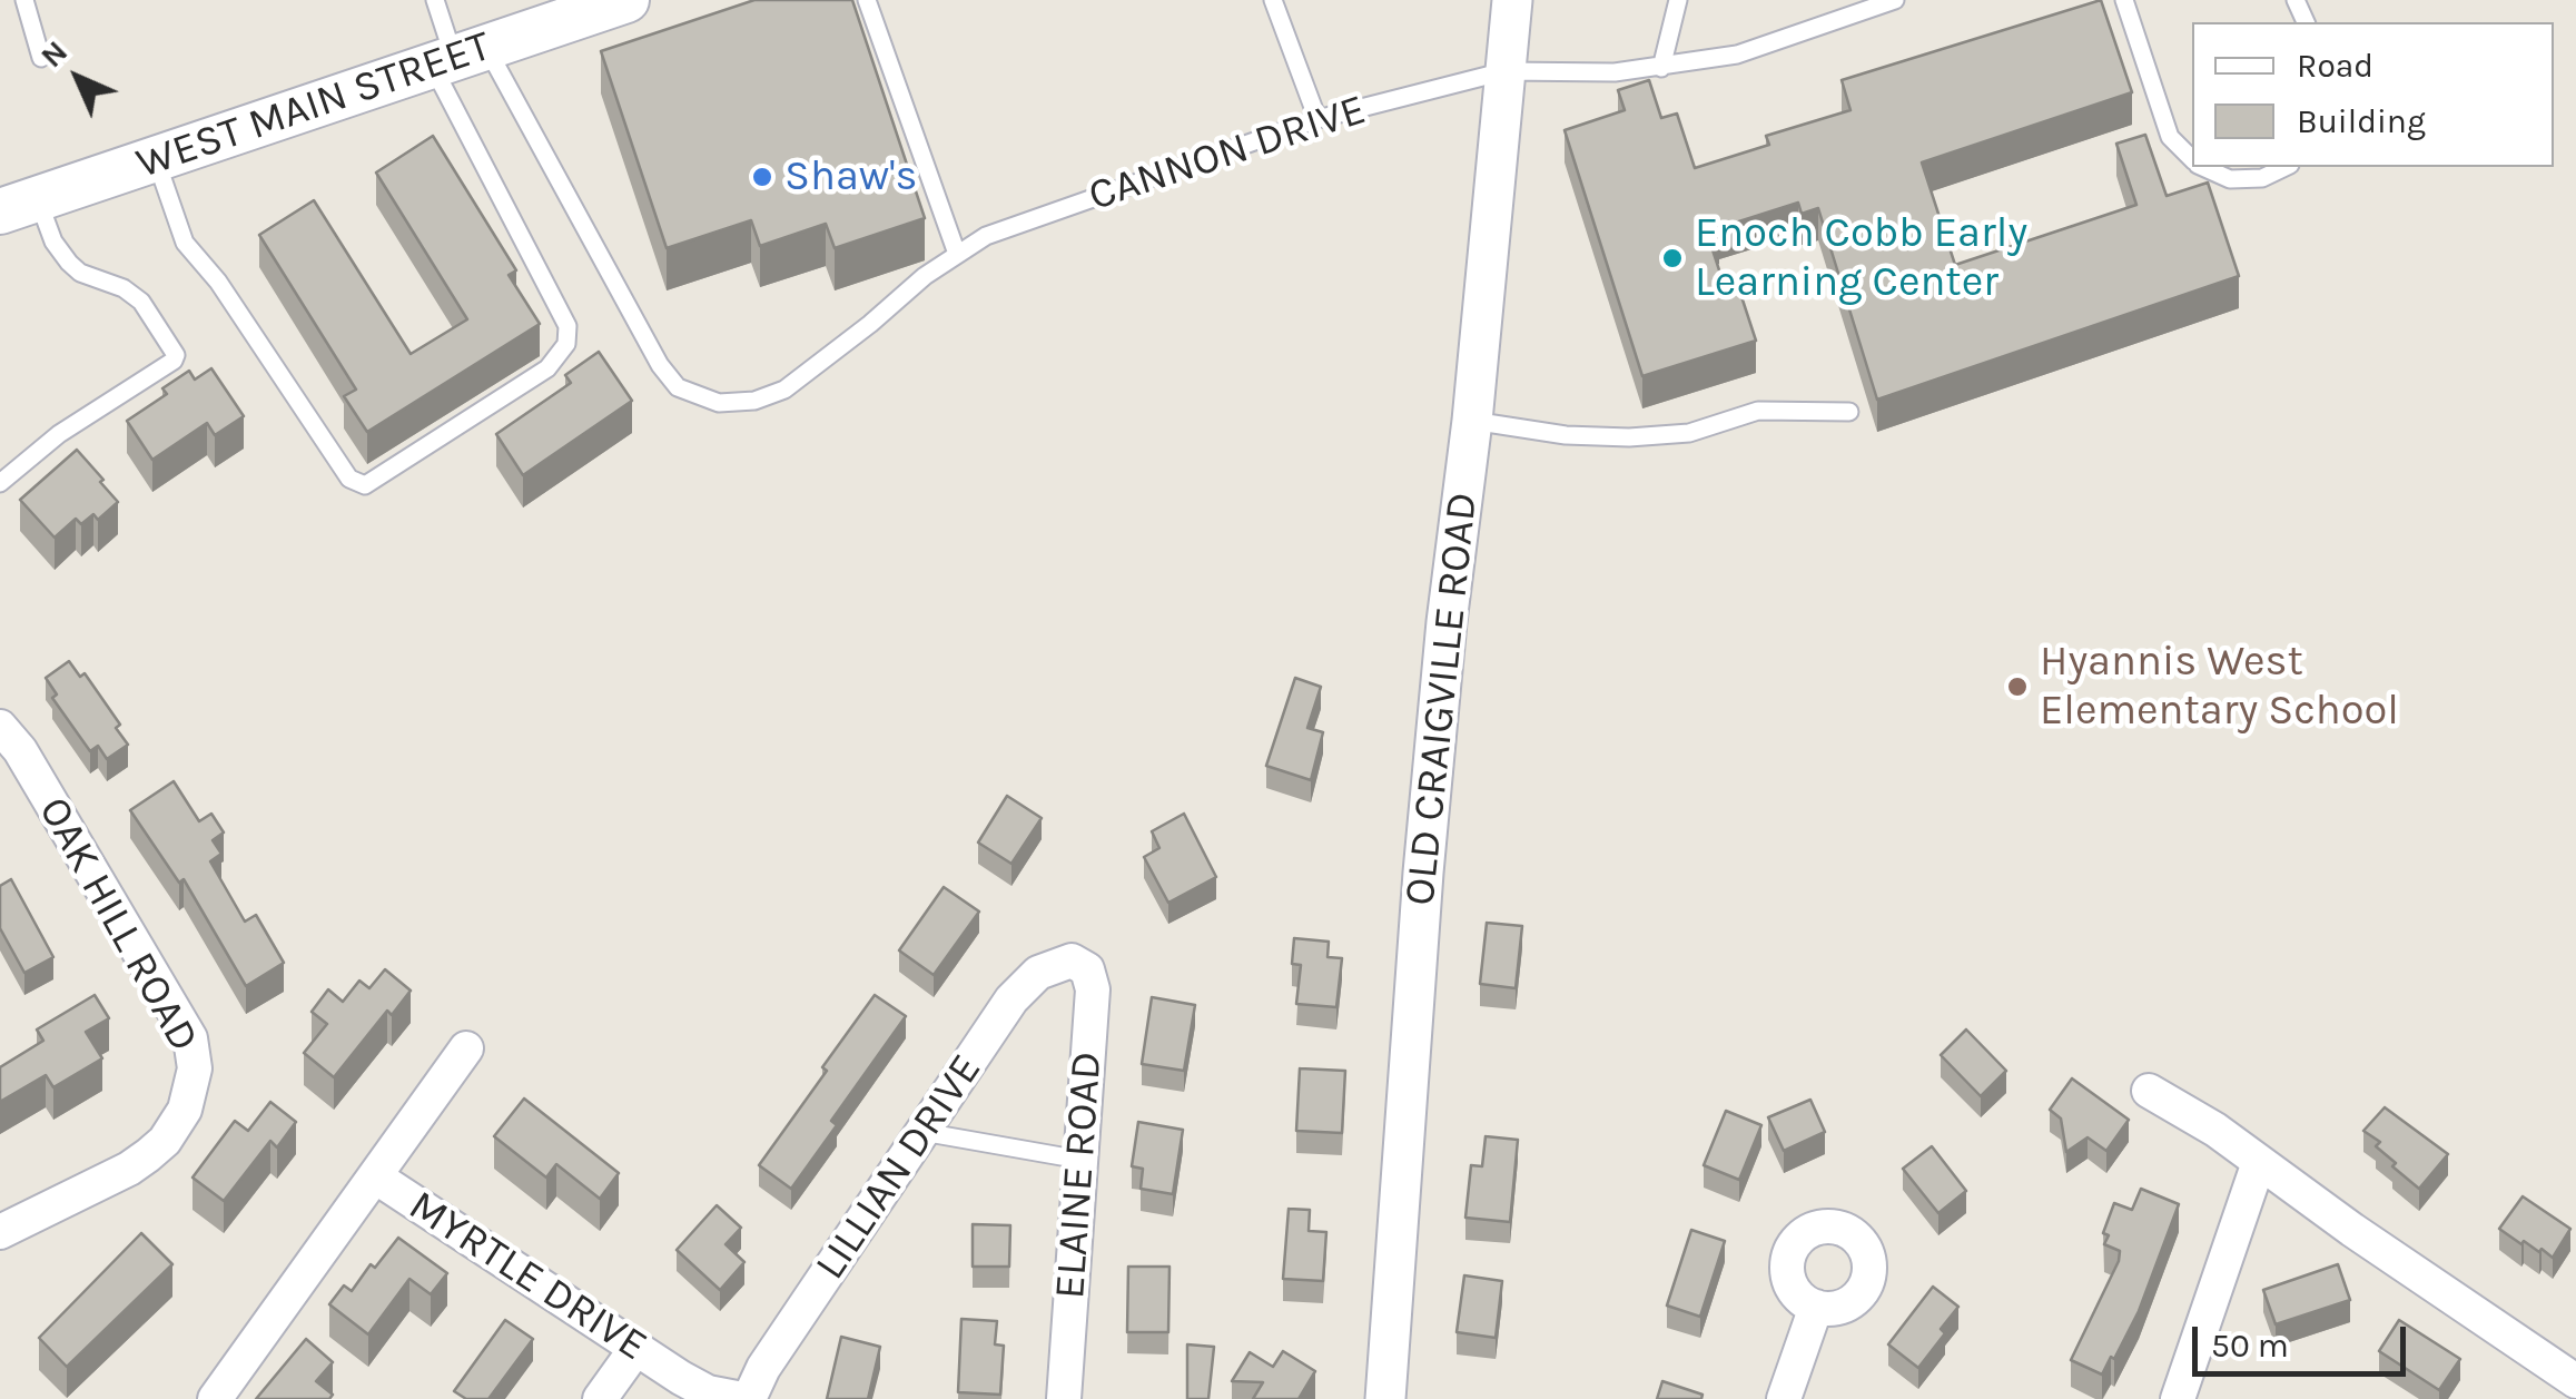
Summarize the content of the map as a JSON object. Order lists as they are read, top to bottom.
{
  "streets": {
    "main road": ["WEST MAIN STREET"],
    "street": [
      "OLD CRAIGVILLE ROAD",
      "OAK HILL ROAD",
      "LILLIAN DRIVE",
      "ELAINE ROAD",
      "MYRTLE DRIVE"
    ],
    "lane": ["CANNON DRIVE"]
  },
  "crossings": [
    ["WEST MAIN STREET", "CANNON DRIVE"],
    ["CANNON DRIVE", "OLD CRAIGVILLE ROAD"],
    ["LILLIAN DRIVE", "ELAINE ROAD"],
    ["LILLIAN DRIVE", "MYRTLE DRIVE"]
  ],
  "places": ["Shaw's", "Enoch Cobb Early Learning Center", "Hyannis West Elementary School"],
  "legend": ["Road", "Building"],
  "scale_bar": "50 m",
  "north": "top left"
}
